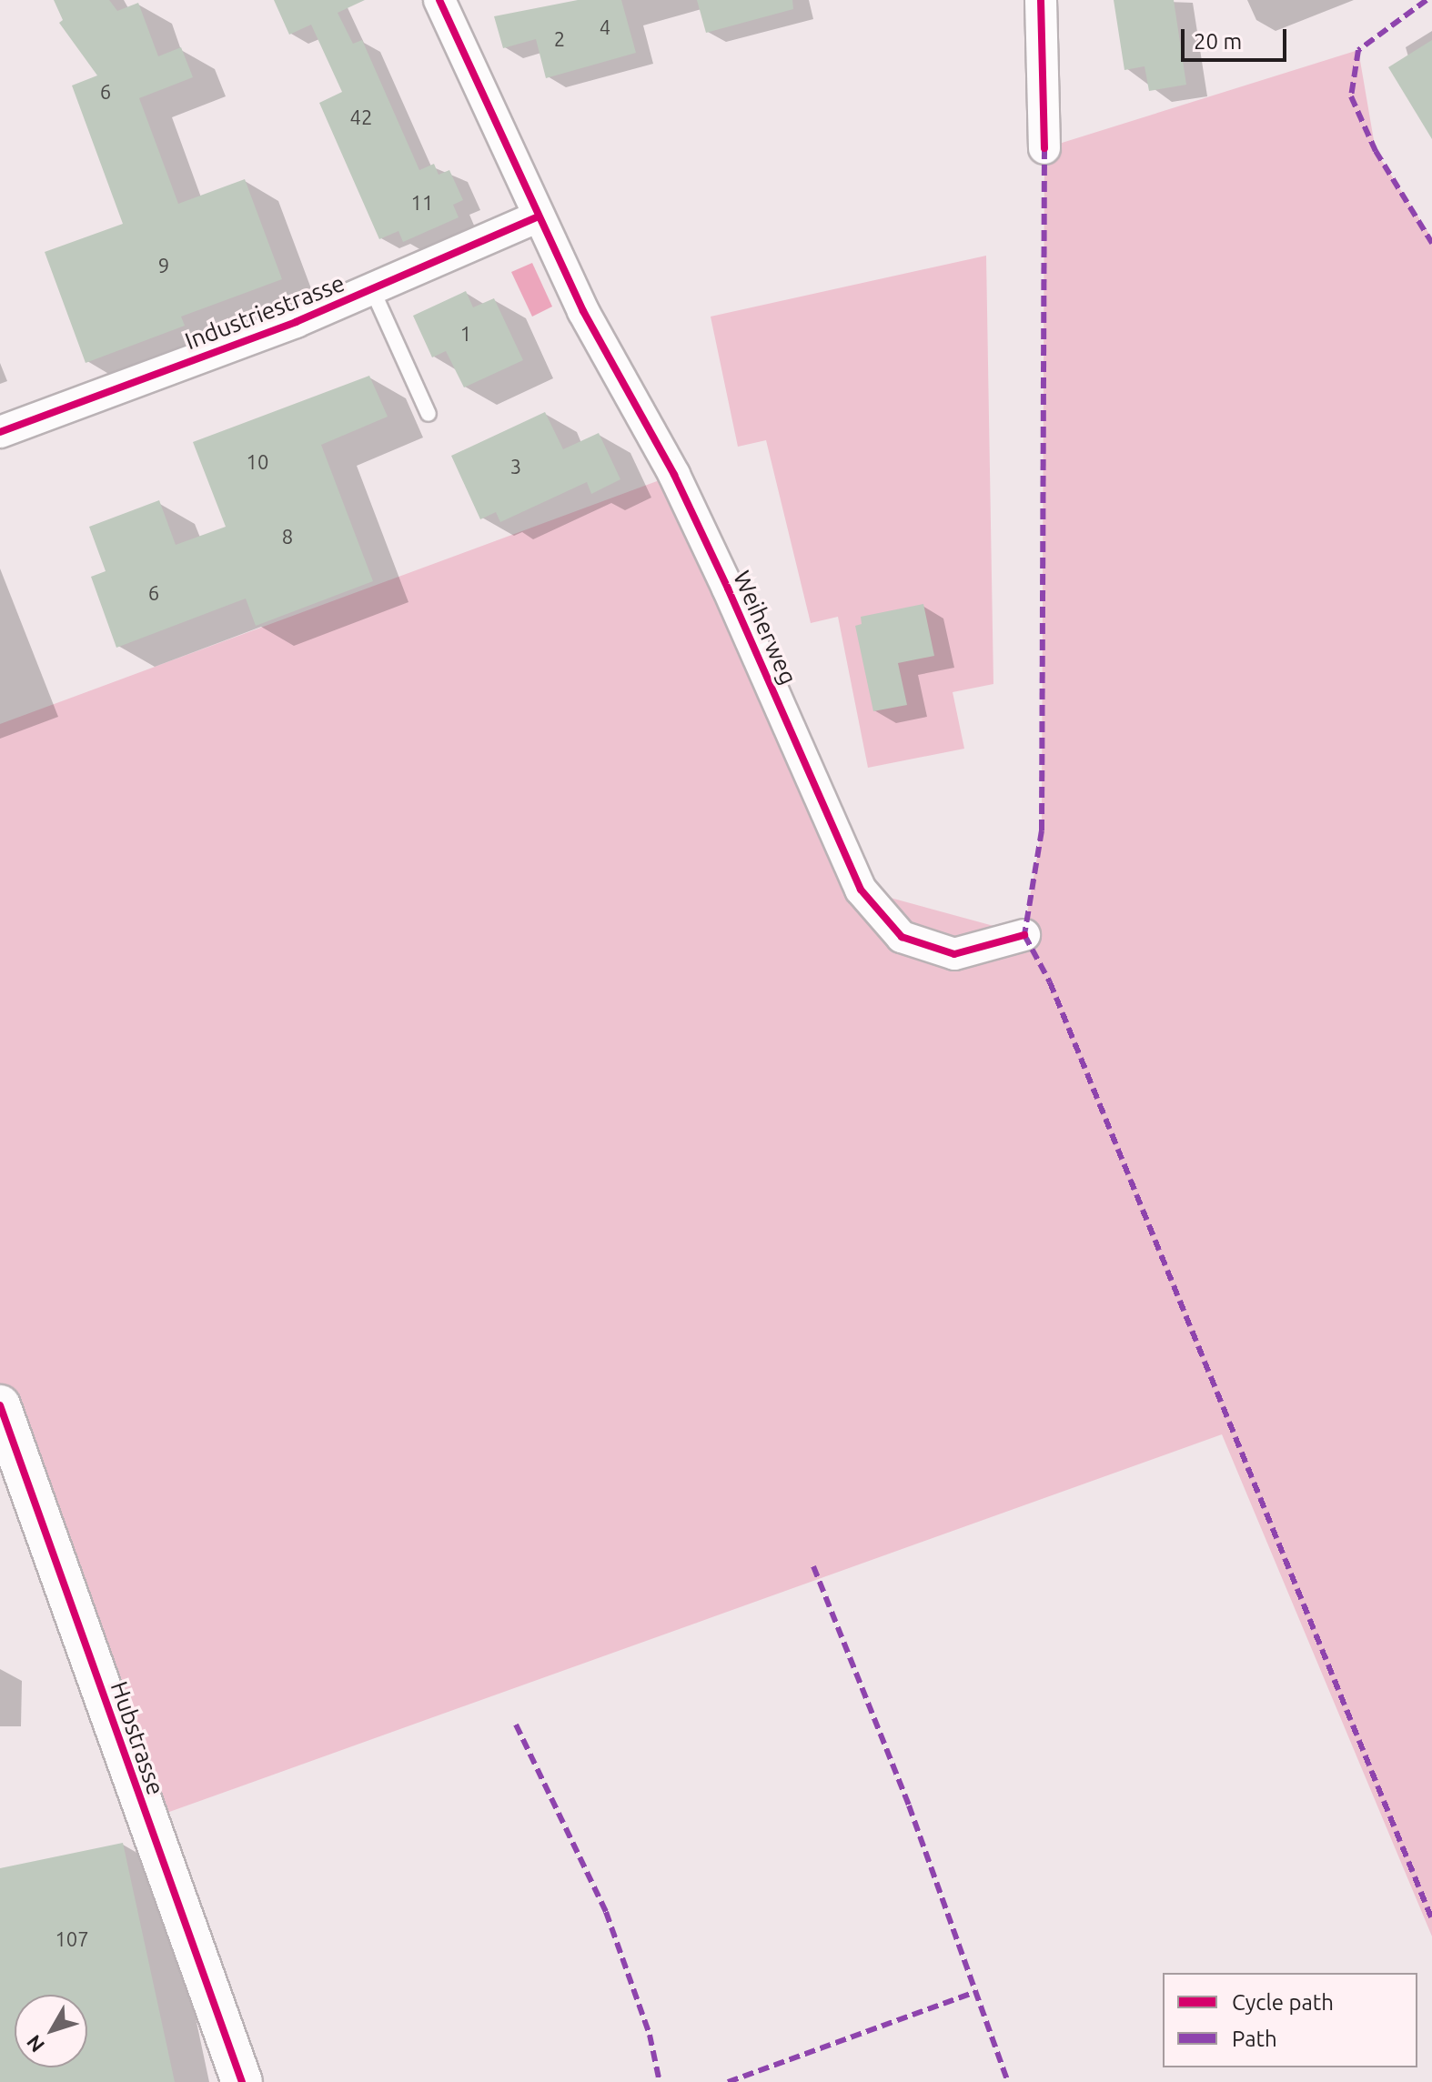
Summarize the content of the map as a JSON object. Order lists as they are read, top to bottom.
{
  "streets": {
    "street": ["Industriestrasse", "Weiherweg", "Hubstrasse"]
  },
  "crossings": [
    ["Industriestrasse", "Weiherweg"]
  ],
  "house_numbers": [
    "4",
    "2",
    "6",
    "42",
    "11",
    "9",
    "1",
    "10",
    "3",
    "8",
    "6",
    "107"
  ],
  "legend": ["Cycle path", "Path"],
  "scale_bar": "20 m",
  "north": "bottom left"
}
